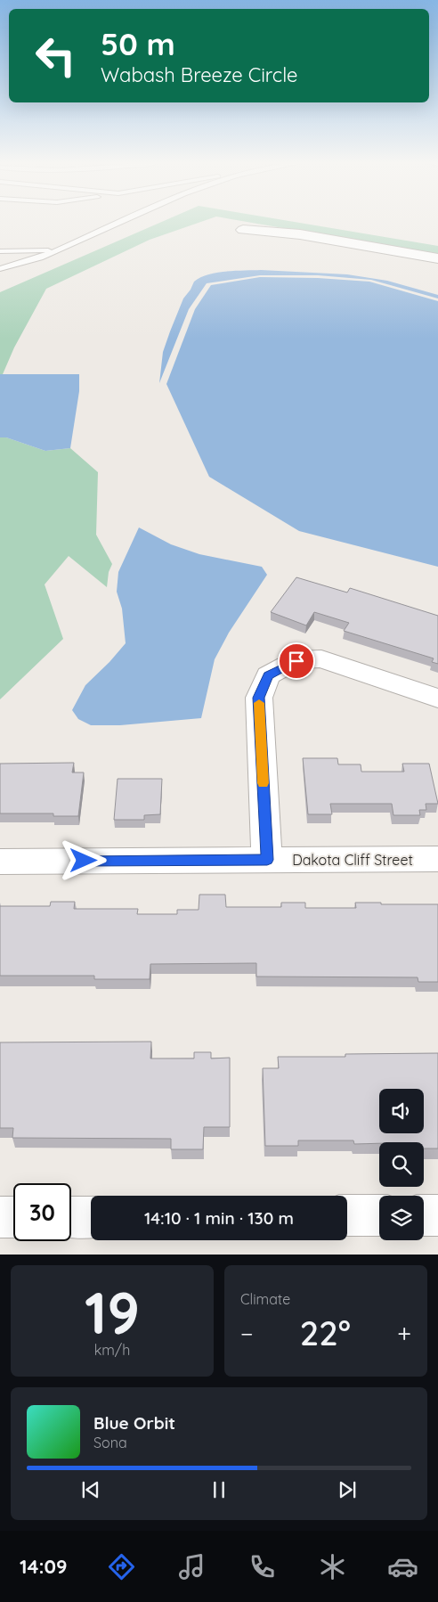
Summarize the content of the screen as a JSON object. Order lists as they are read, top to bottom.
{
  "streets": {
    "street": ["Dakota Cliff Street"]
  },
  "page": {
    "turn": ["50 m", "Wabash Breeze Circle"],
    "limit": "30",
    "trip": "14:10 · 1 min · 130 m",
    "tile": [
      ["19", "km/h"],
      "Climate"
    ],
    "heat": ["−", "22°", "+"],
    "song": ["Blue Orbit", "Sona"],
    "tabs": "14:09"
  }
}
